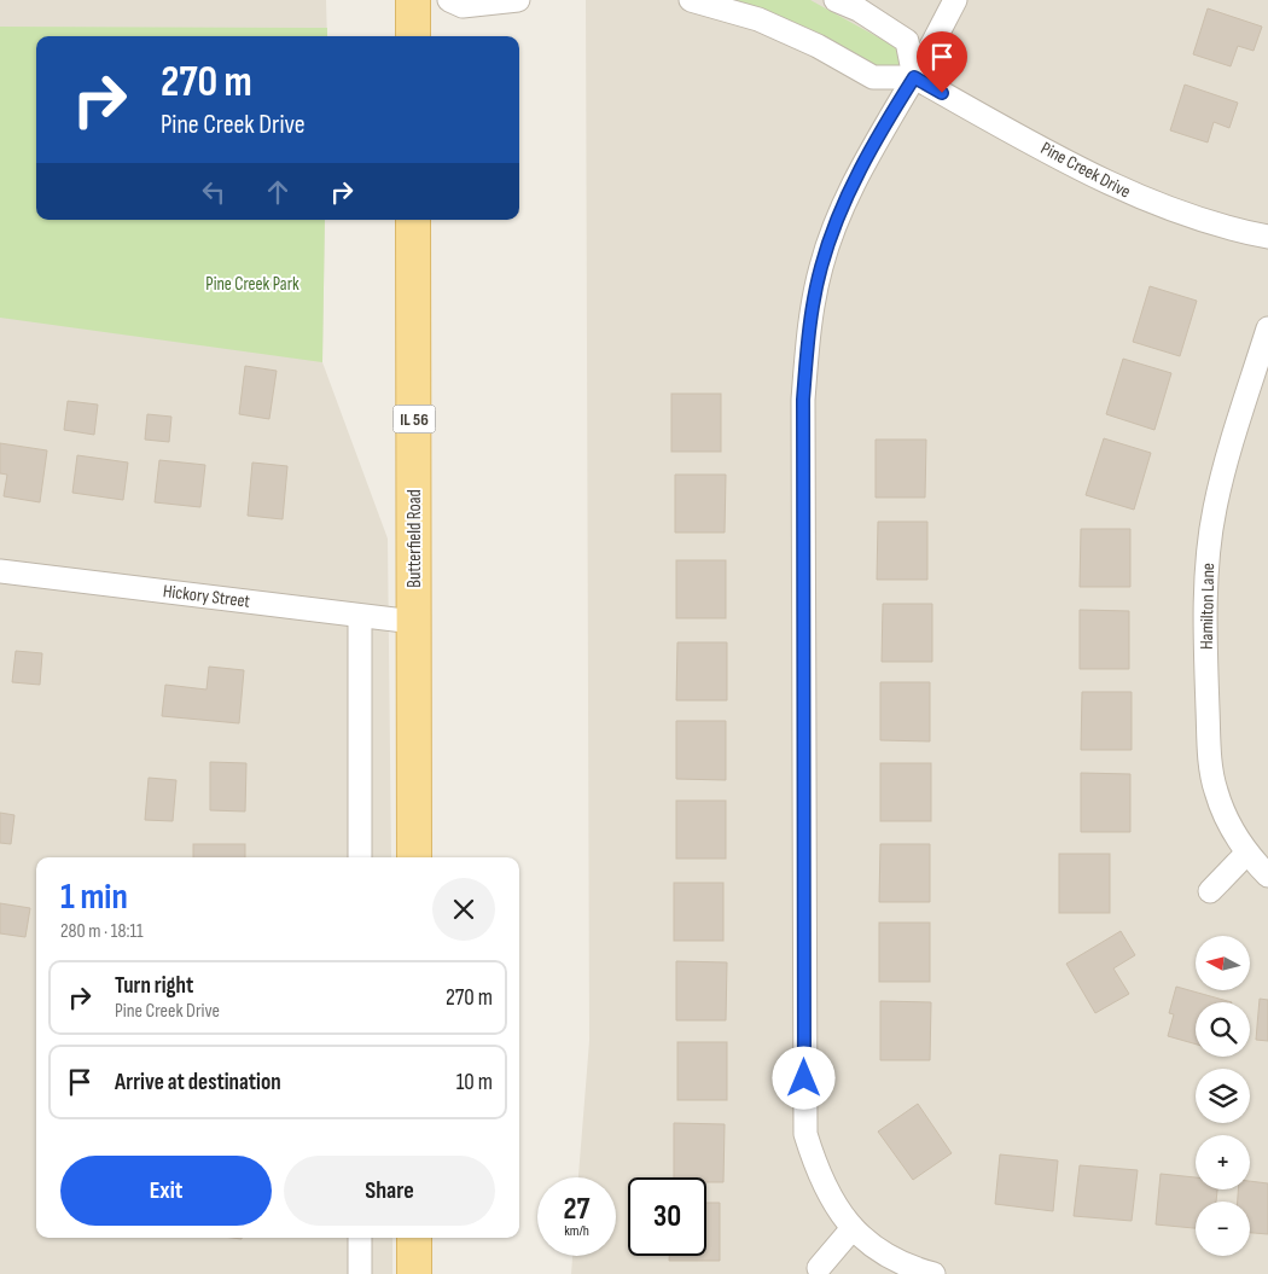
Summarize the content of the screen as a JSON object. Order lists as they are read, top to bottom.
{
  "streets": {
    "main road": ["IL 56", "Butterfield Road"],
    "street": ["Pine Creek Drive", "Hickory Street", "Hamilton Lane"]
  },
  "crossings": [
    ["Butterfield Road", "Hickory Street"]
  ],
  "parks": ["Pine Creek Park"],
  "north": "left",
  "page": {
    "turn": ["270 m", "Pine Creek Drive"],
    "heading": ["1 min", "280 m · 18:11"],
    "map_buttons": ["+", "−"],
    "list": [
      {
        "name": "Turn right",
        "note": "Pine Creek Drive",
        "value": "270 m"
      },
      {
        "name": "Arrive at destination",
        "value": "10 m"
      }
    ],
    "buttons": ["Exit", "Share"],
    "speed": "27 km/h",
    "limit": "30"
  }
}
